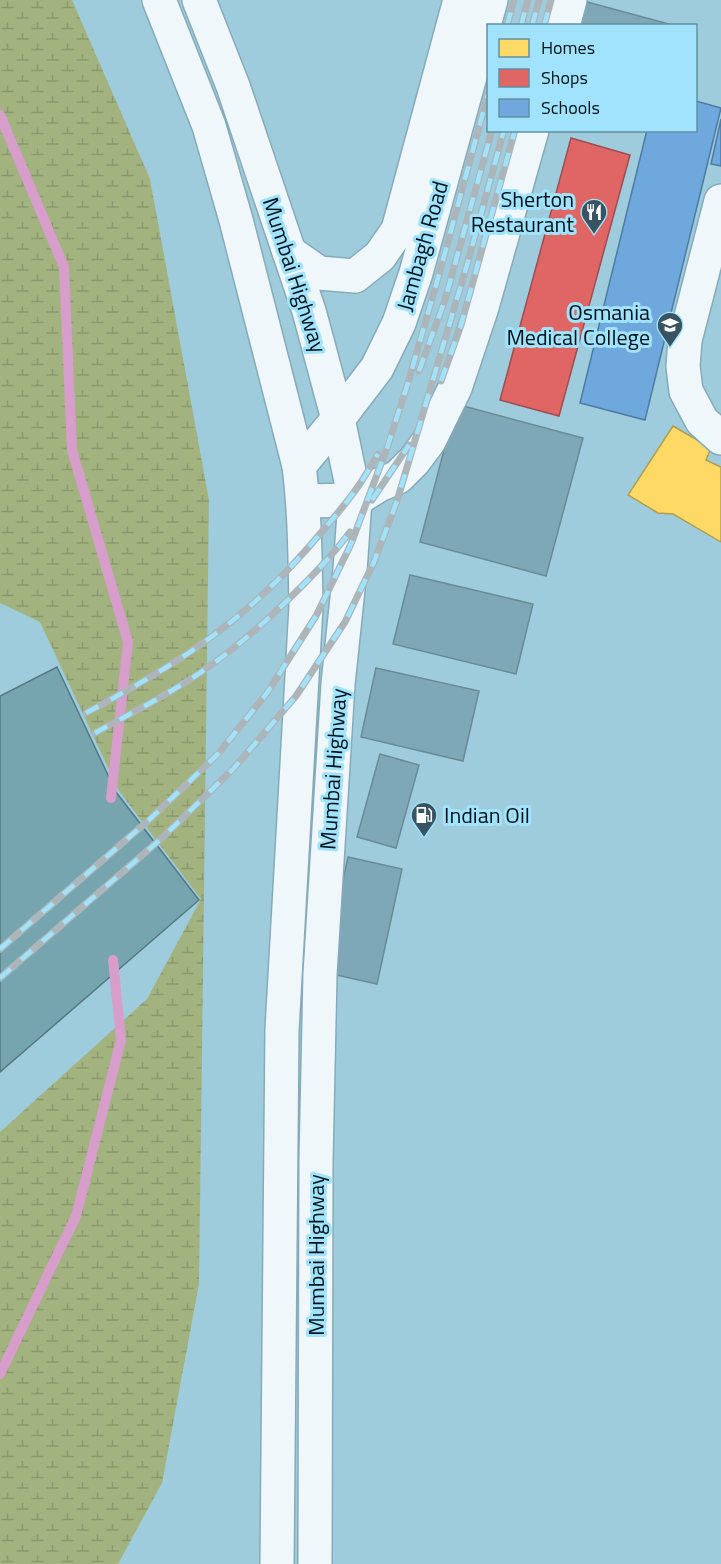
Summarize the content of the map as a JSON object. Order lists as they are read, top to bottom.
{
  "streets": {
    "main road": ["Jambagh Road", "Mumbai Highway"]
  },
  "crossings": [
    ["Jambagh Road", "Mumbai Highway"]
  ],
  "places": {
    "restaurant": ["Sherton Restaurant"],
    "school or university": ["Osmania Medical College"],
    "fuel station": ["Indian Oil"]
  },
  "legend": ["Homes", "Shops", "Schools"]
}
